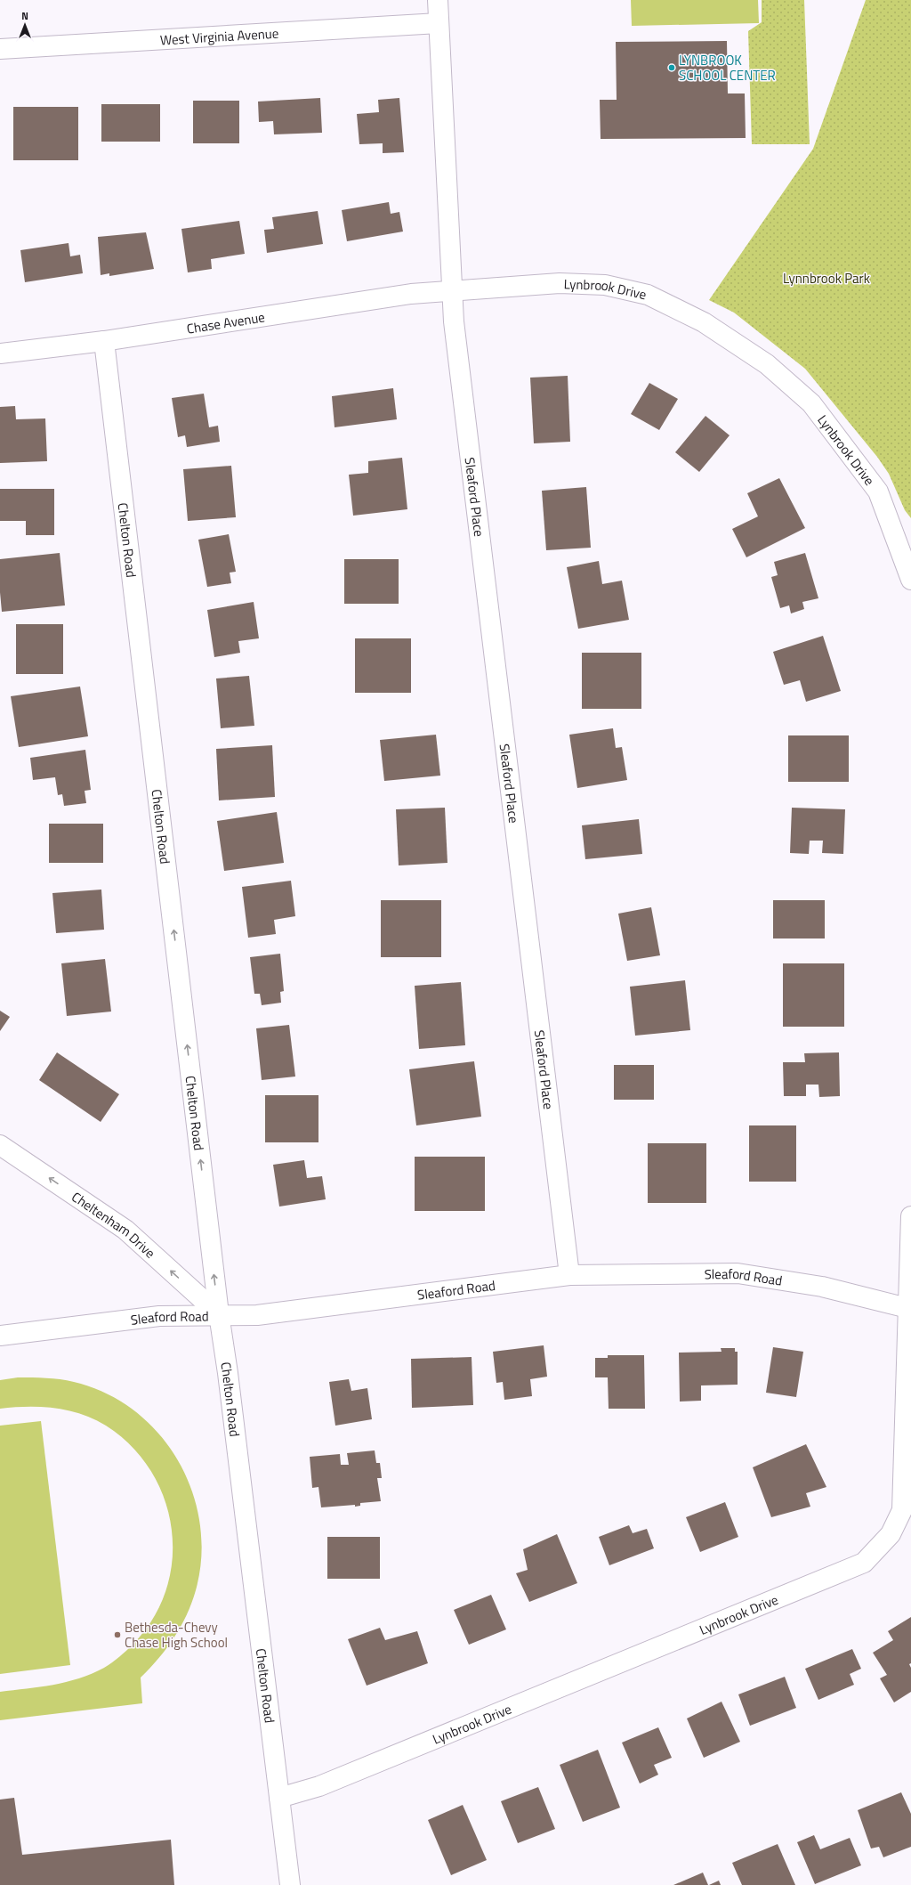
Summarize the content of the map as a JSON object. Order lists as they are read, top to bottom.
{
  "streets": {
    "street": [
      "West Virginia Avenue",
      "Lynbrook Drive",
      "Chase Avenue",
      "Sleaford Place",
      "Chelton Road",
      "Cheltenham Drive",
      "Sleaford Road"
    ]
  },
  "crossings": [
    ["Lynbrook Drive", "Chase Avenue"],
    ["Lynbrook Drive", "Sleaford Place"],
    ["Lynbrook Drive", "Chelton Road"],
    ["Lynbrook Drive", "Sleaford Road"],
    ["Chase Avenue", "Sleaford Place"],
    ["Chase Avenue", "Chelton Road"],
    ["Sleaford Place", "Sleaford Road"],
    ["Chelton Road", "Cheltenham Drive"],
    ["Chelton Road", "Sleaford Road"],
    ["Cheltenham Drive", "Sleaford Road"]
  ],
  "one_way": ["Chelton Road", "Cheltenham Drive"],
  "parks": ["Lynnbrook Park"],
  "places": ["LYNBROOK SCHOOL CENTER", "Bethesda-Chevy Chase High School"],
  "north": "top"
}
